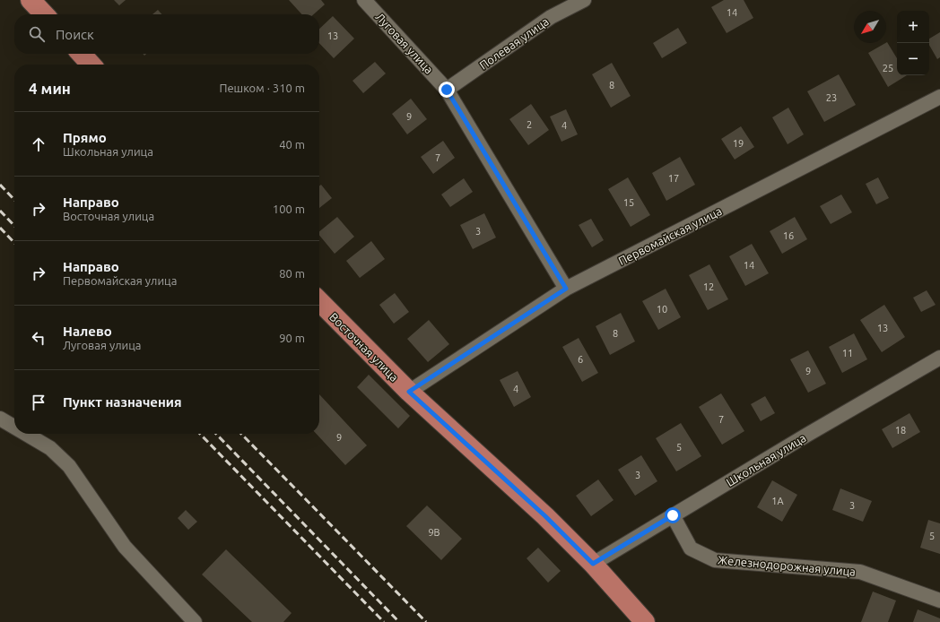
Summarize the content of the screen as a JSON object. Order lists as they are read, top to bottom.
{
  "streets": {
    "main road": ["Восточная улица"],
    "street": [
      "Луговая улица",
      "Полевая улица",
      "Первомайская улица",
      "Школьная улица",
      "Железнодорожная улица"
    ]
  },
  "crossings": [
    ["Луговая улица", "Полевая улица"],
    ["Луговая улица", "Первомайская улица"],
    ["Первомайская улица", "Восточная улица"],
    ["Восточная улица", "Школьная улица"],
    ["Школьная улица", "Железнодорожная улица"]
  ],
  "house_numbers": [
    "14",
    "13",
    "25",
    "8",
    "23",
    "9",
    "2",
    "4",
    "19",
    "7",
    "17",
    "15",
    "3",
    "16",
    "14",
    "12",
    "10",
    "13",
    "8",
    "11",
    "6",
    "9",
    "4",
    "7",
    "18",
    "9",
    "5",
    "3",
    "1А",
    "3",
    "9В",
    "5"
  ],
  "north": "bottom left",
  "page": {
    "map_buttons": ["+", "−"],
    "search": "Поиск",
    "heading": ["4 мин", "Пешком · 310 m"],
    "list": [
      ["Прямо", "Школьная улица", "40 m"],
      ["Направо", "Восточная улица", "100 m"],
      ["Направо", "Первомайская улица", "80 m"],
      ["Налево", "Луговая улица", "90 m"],
      "Пункт назначения"
    ]
  }
}
